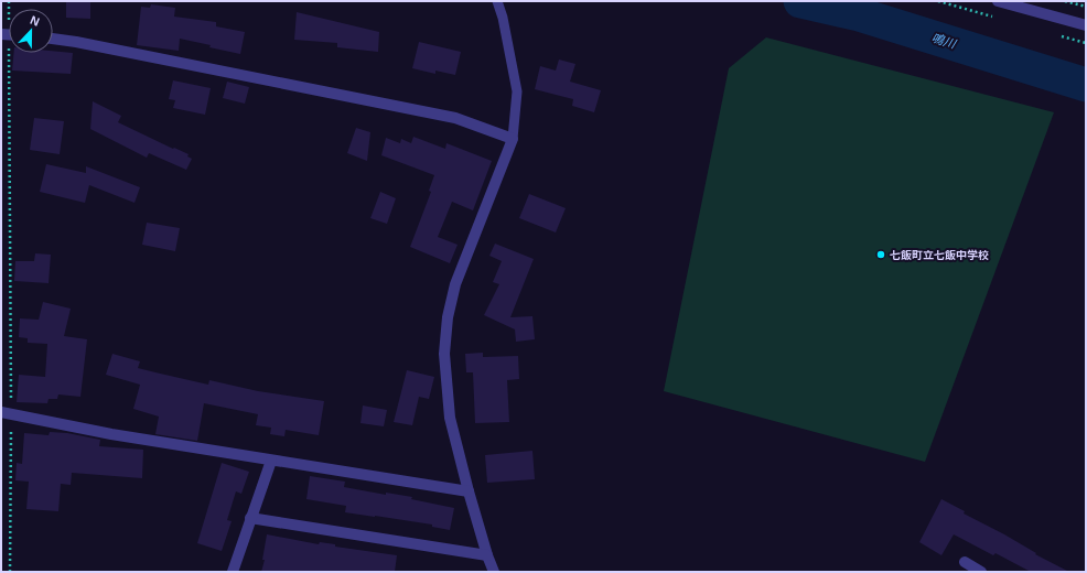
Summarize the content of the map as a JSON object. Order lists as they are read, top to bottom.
{
  "water": ["鳴川"],
  "places": ["七飯町立七飯中学校"],
  "north": "top"
}
